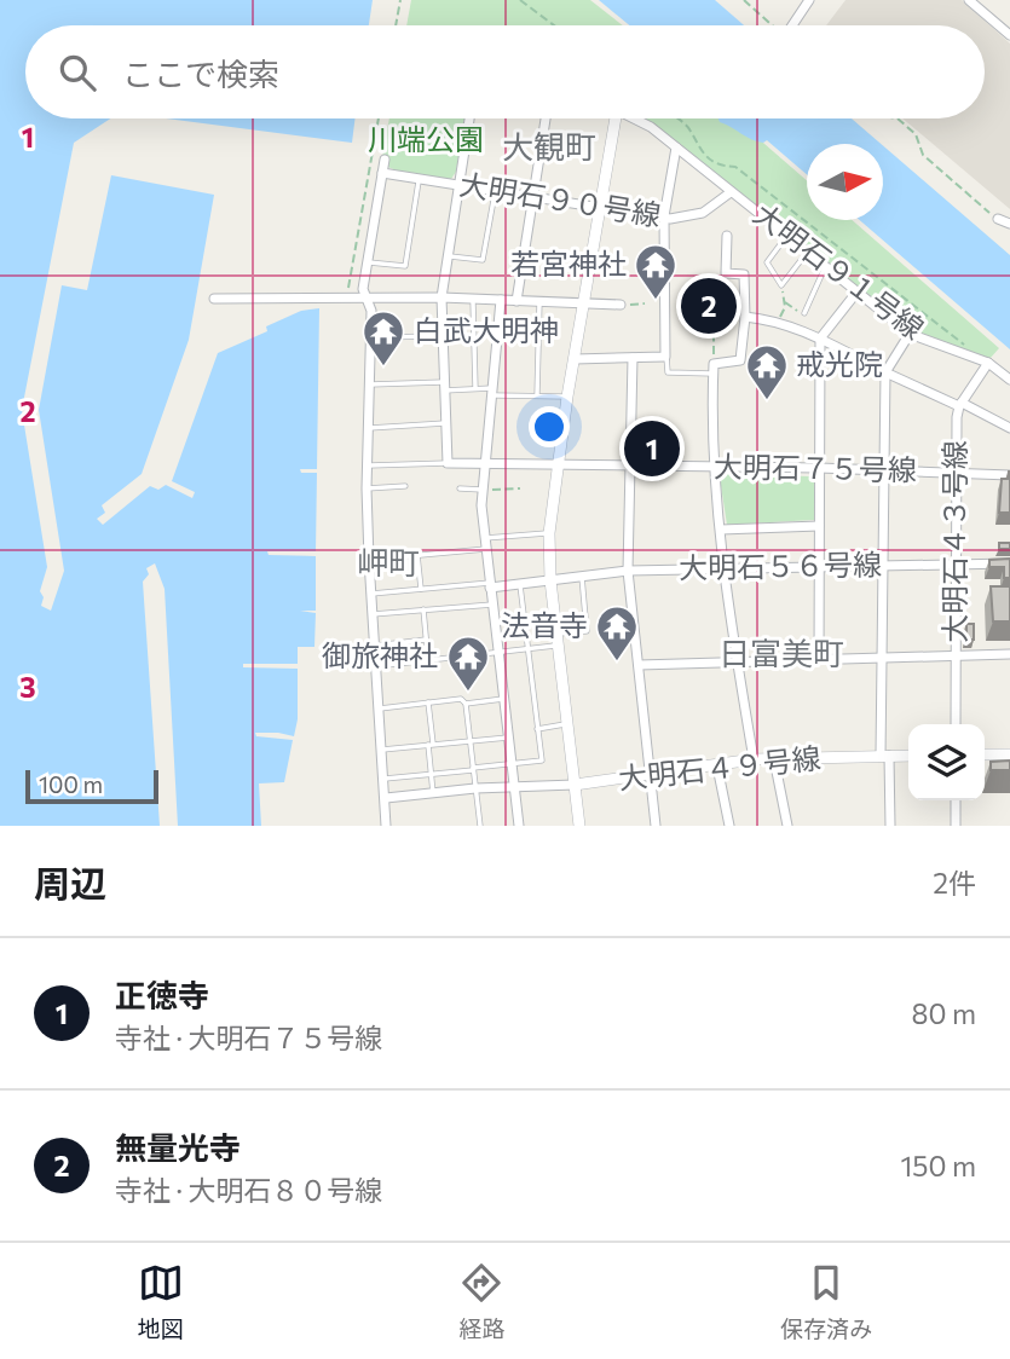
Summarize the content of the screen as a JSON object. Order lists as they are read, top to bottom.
{
  "streets": {
    "street": [
      "大明石９０号線",
      "大明石９１号線",
      "大明石７５号線",
      "大明石４３号線",
      "大明石５６号線",
      "大明石４９号線"
    ]
  },
  "crossings": [
    ["大明石９０号線", "大明石９１号線"],
    ["大明石９１号線", "大明石４３号線"],
    ["大明石７５号線", "大明石４３号線"],
    ["大明石４３号線", "大明石５６号線"]
  ],
  "districts": ["大観町", "岬町", "日富美町"],
  "parks": ["川端公園"],
  "places": {
    "temple": [
      "若宮神社",
      "白武大明神",
      "戒光院",
      "法音寺",
      "御旅神社"
    ]
  },
  "scale_bar": "100 m",
  "north": "right",
  "page": {
    "search": "ここで検索",
    "pins": ["2", "1"],
    "scale": "100 m",
    "heading": ["周辺", "2件"],
    "list": [
      {
        "mark": "1",
        "name": "正徳寺",
        "note": "寺社 · 大明石７５号線",
        "value": "80 m"
      },
      {
        "mark": "2",
        "name": "無量光寺",
        "note": "寺社 · 大明石８０号線",
        "value": "150 m"
      }
    ],
    "nav": ["地図", "経路", "保存済み"]
  },
  "grid": {
    "rows": ["1", "2", "3"]
  }
}
